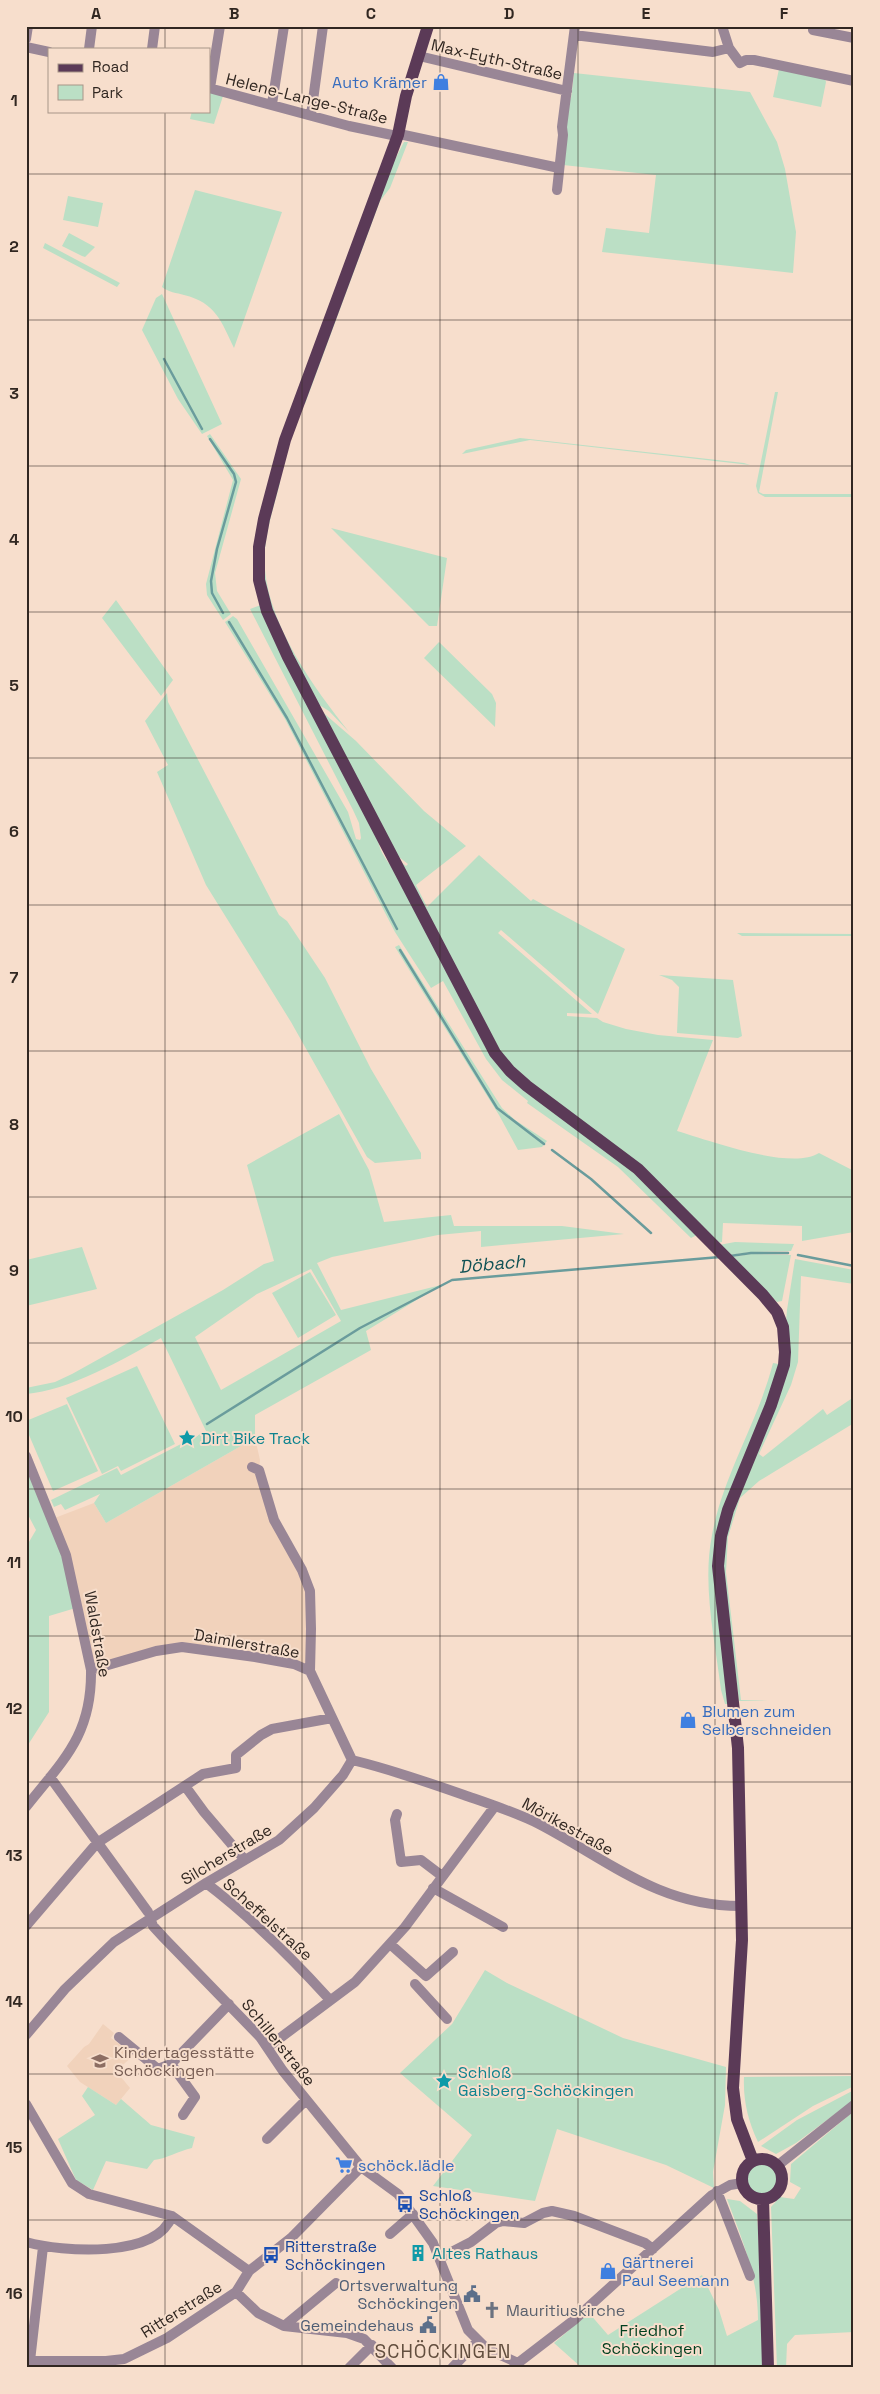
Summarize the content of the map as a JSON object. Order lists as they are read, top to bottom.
{
  "streets": {
    "street": [
      "Max-Eyth-Straße",
      "Helene-Lange-Straße",
      "Waldstraße",
      "Daimlerstraße",
      "Mörikestraße",
      "Silcherstraße",
      "Scheffelstraße",
      "Schillerstraße",
      "Ritterstraße"
    ]
  },
  "crossings": [
    ["Waldstraße", "Daimlerstraße"],
    ["Waldstraße", "Schillerstraße"],
    ["Mörikestraße", "Silcherstraße"],
    ["Silcherstraße", "Scheffelstraße"],
    ["Silcherstraße", "Schillerstraße"],
    ["Schillerstraße", "Ritterstraße"]
  ],
  "districts": ["SCHÖCKINGEN"],
  "water": ["Döbach"],
  "parks": ["Friedhof Schöckingen"],
  "places": {
    "shop": ["Auto Krämer", "Blumen zum Selberschneiden", "Gärtnerei Paul Seemann"],
    "place": ["Dirt Bike Track", "Schloß Gaisberg-Schöckingen"],
    "school or university": ["Kindertagesstätte Schöckingen"],
    "supermarket": ["schöck.lädle"],
    "bus stop": ["Schloß Schöckingen", "Ritterstraße Schöckingen"],
    "building": ["Altes Rathaus"],
    "public building": ["Ortsverwaltung Schöckingen", "Gemeindehaus"],
    "church": ["Mauritiuskirche"]
  },
  "legend": ["Road", "Park"],
  "grid": {
    "columns": [
      "A",
      "B",
      "C",
      "D",
      "E",
      "F"
    ],
    "rows": [
      "1",
      "2",
      "3",
      "4",
      "5",
      "6",
      "7",
      "8",
      "9",
      "10",
      "11",
      "12",
      "13",
      "14",
      "15",
      "16"
    ]
  }
}
